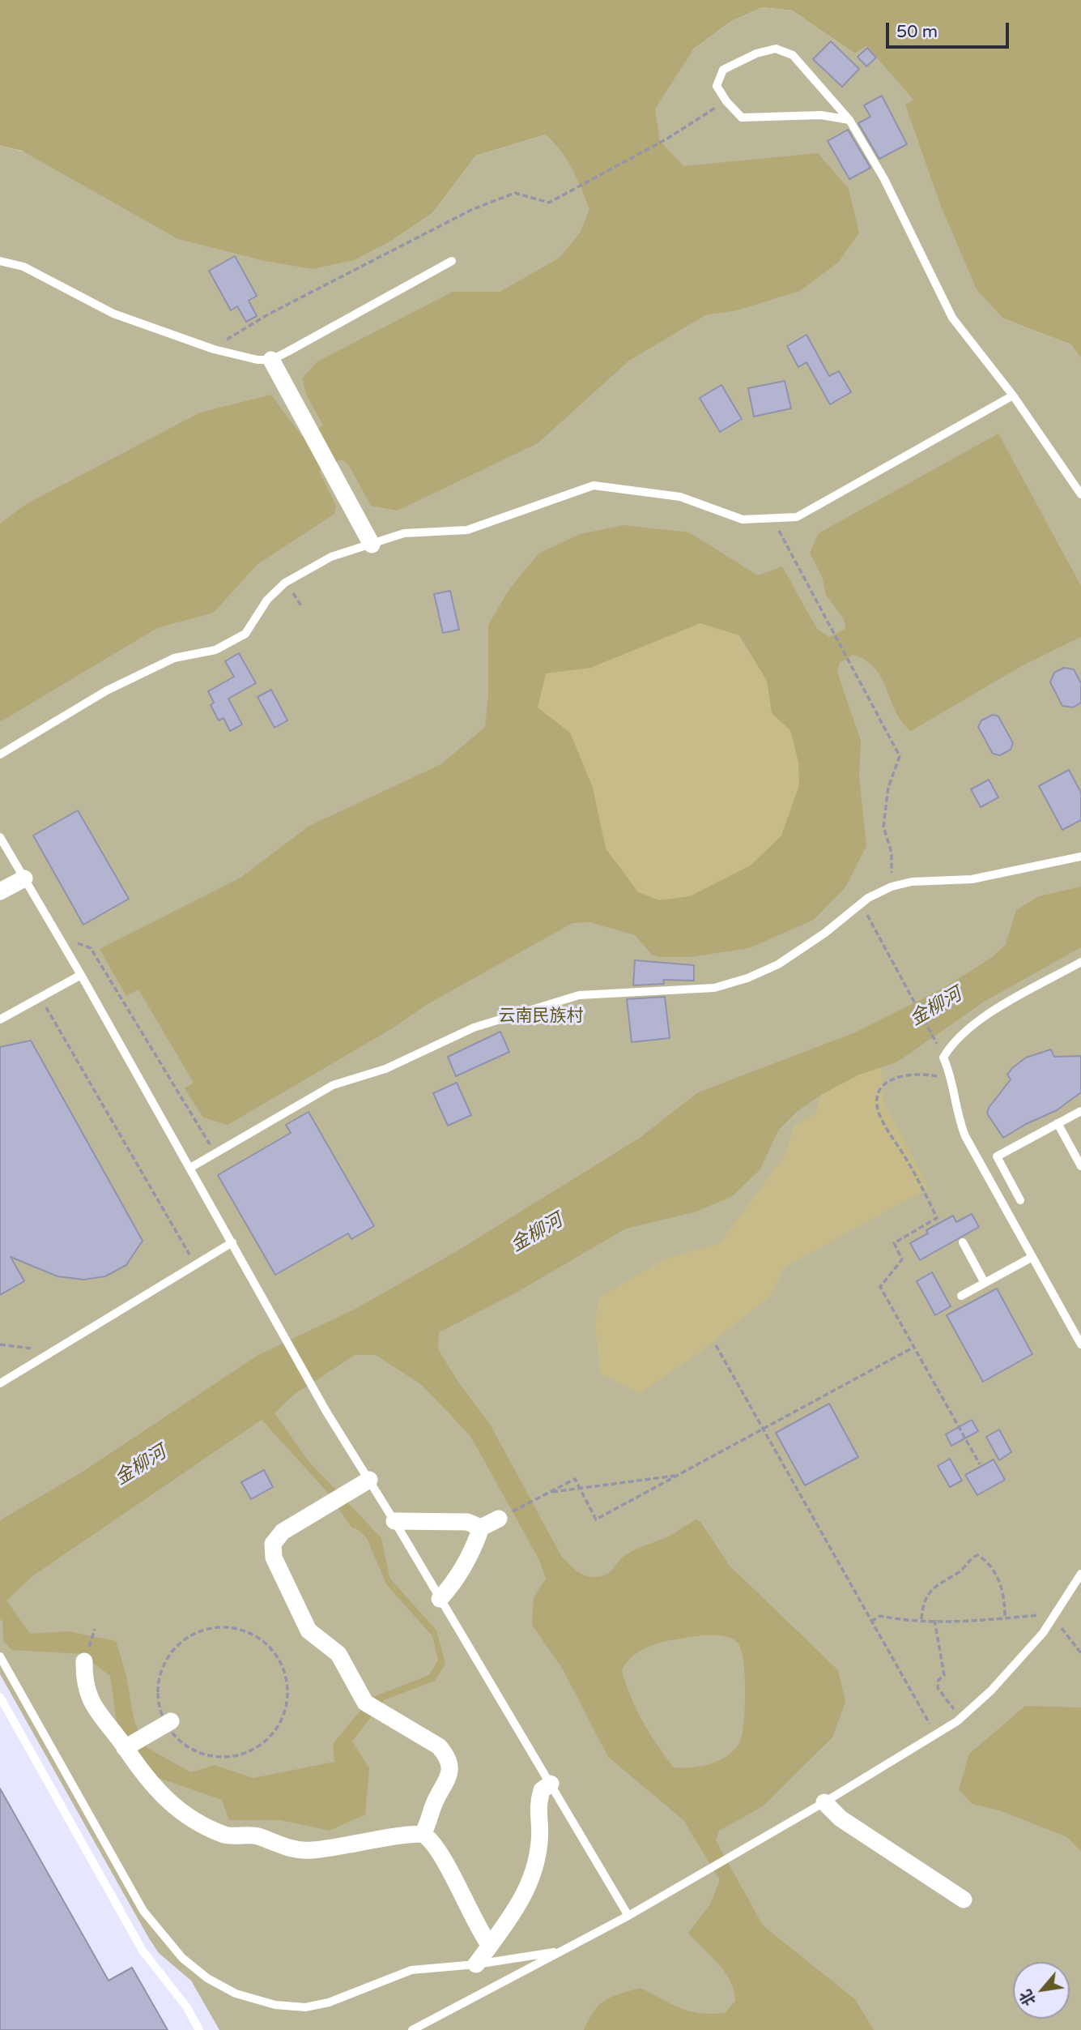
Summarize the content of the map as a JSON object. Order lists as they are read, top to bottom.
{
  "water": ["金柳河"],
  "parks": ["云南民族村"],
  "scale_bar": "50 m",
  "north": "bottom left"
}
